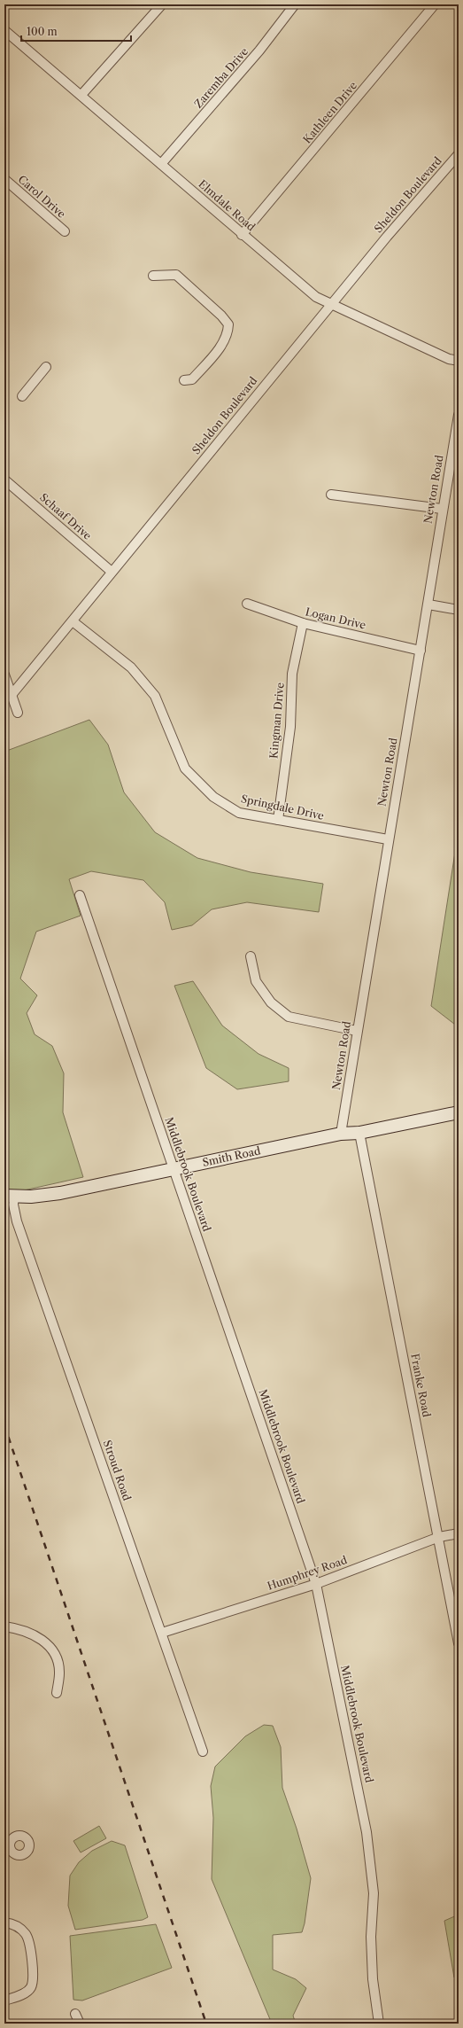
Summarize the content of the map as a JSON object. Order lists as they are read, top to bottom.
{
  "streets": {
    "main road": ["Smith Road"],
    "street": [
      "Zaremba Drive",
      "Kathleen Drive",
      "Sheldon Boulevard",
      "Carol Drive",
      "Elmdale Road",
      "Newton Road",
      "Schaaf Drive",
      "Logan Drive",
      "Kingman Drive",
      "Springdale Drive",
      "Middlebrook Boulevard",
      "Franke Road",
      "Stroud Road",
      "Humphrey Road"
    ]
  },
  "crossings": [
    ["Zaremba Drive", "Elmdale Road"],
    ["Kathleen Drive", "Elmdale Road"],
    ["Sheldon Boulevard", "Elmdale Road"],
    ["Sheldon Boulevard", "Schaaf Drive"],
    ["Sheldon Boulevard", "Springdale Drive"],
    ["Newton Road", "Logan Drive"],
    ["Newton Road", "Springdale Drive"],
    ["Newton Road", "Smith Road"],
    ["Logan Drive", "Kingman Drive"],
    ["Kingman Drive", "Springdale Drive"],
    ["Smith Road", "Middlebrook Boulevard"],
    ["Smith Road", "Franke Road"],
    ["Smith Road", "Stroud Road"],
    ["Middlebrook Boulevard", "Humphrey Road"],
    ["Franke Road", "Humphrey Road"],
    ["Stroud Road", "Humphrey Road"]
  ],
  "scale_bar": "100 m"
}
